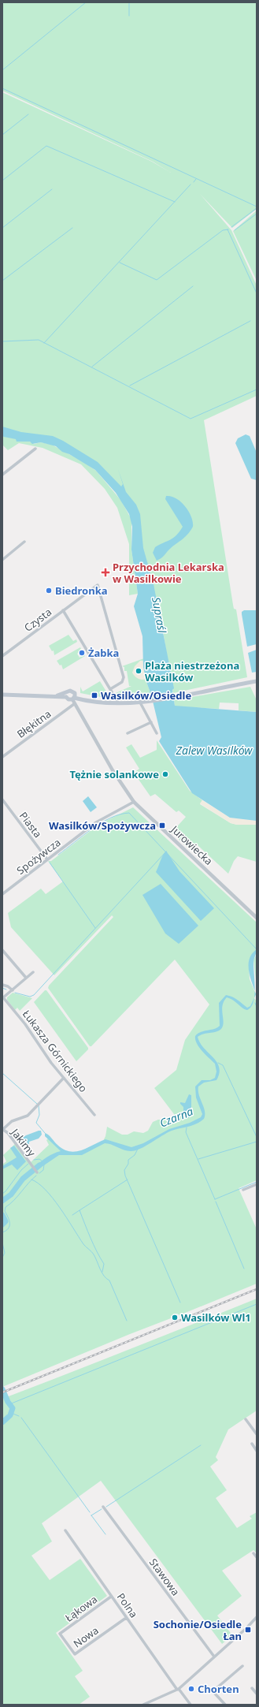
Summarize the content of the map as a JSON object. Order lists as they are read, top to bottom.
{
  "streets": {
    "street": [
      "Czysta",
      "Błękitna",
      "Piasta",
      "Jurowiecka",
      "Spożywcza",
      "Łukasza Górnickiego",
      "Jakimy",
      "Stawowa",
      "Polna",
      "Łąkowa",
      "Nowa"
    ]
  },
  "crossings": [
    ["Błękitna", "Jurowiecka"],
    ["Piasta", "Spożywcza"],
    ["Jurowiecka", "Spożywcza"],
    ["Polna", "Łąkowa"],
    ["Polna", "Nowa"],
    ["Łąkowa", "Nowa"]
  ],
  "water": ["Supraśl", "Zalew Wasilków", "Czarna"],
  "places": {
    "health": ["Przychodnia Lekarska w Wasilkowie"],
    "other": [
      "Biedronka",
      "Żabka",
      "Plaża niestrzeżona Wasilków",
      "Tężnie solankowe",
      "Wasilków Wl1",
      "Chorten"
    ],
    "transit": ["Wasilków/Osiedle", "Wasilków/Spożywcza", "Sochonie/Osiedle Łan"]
  }
}
